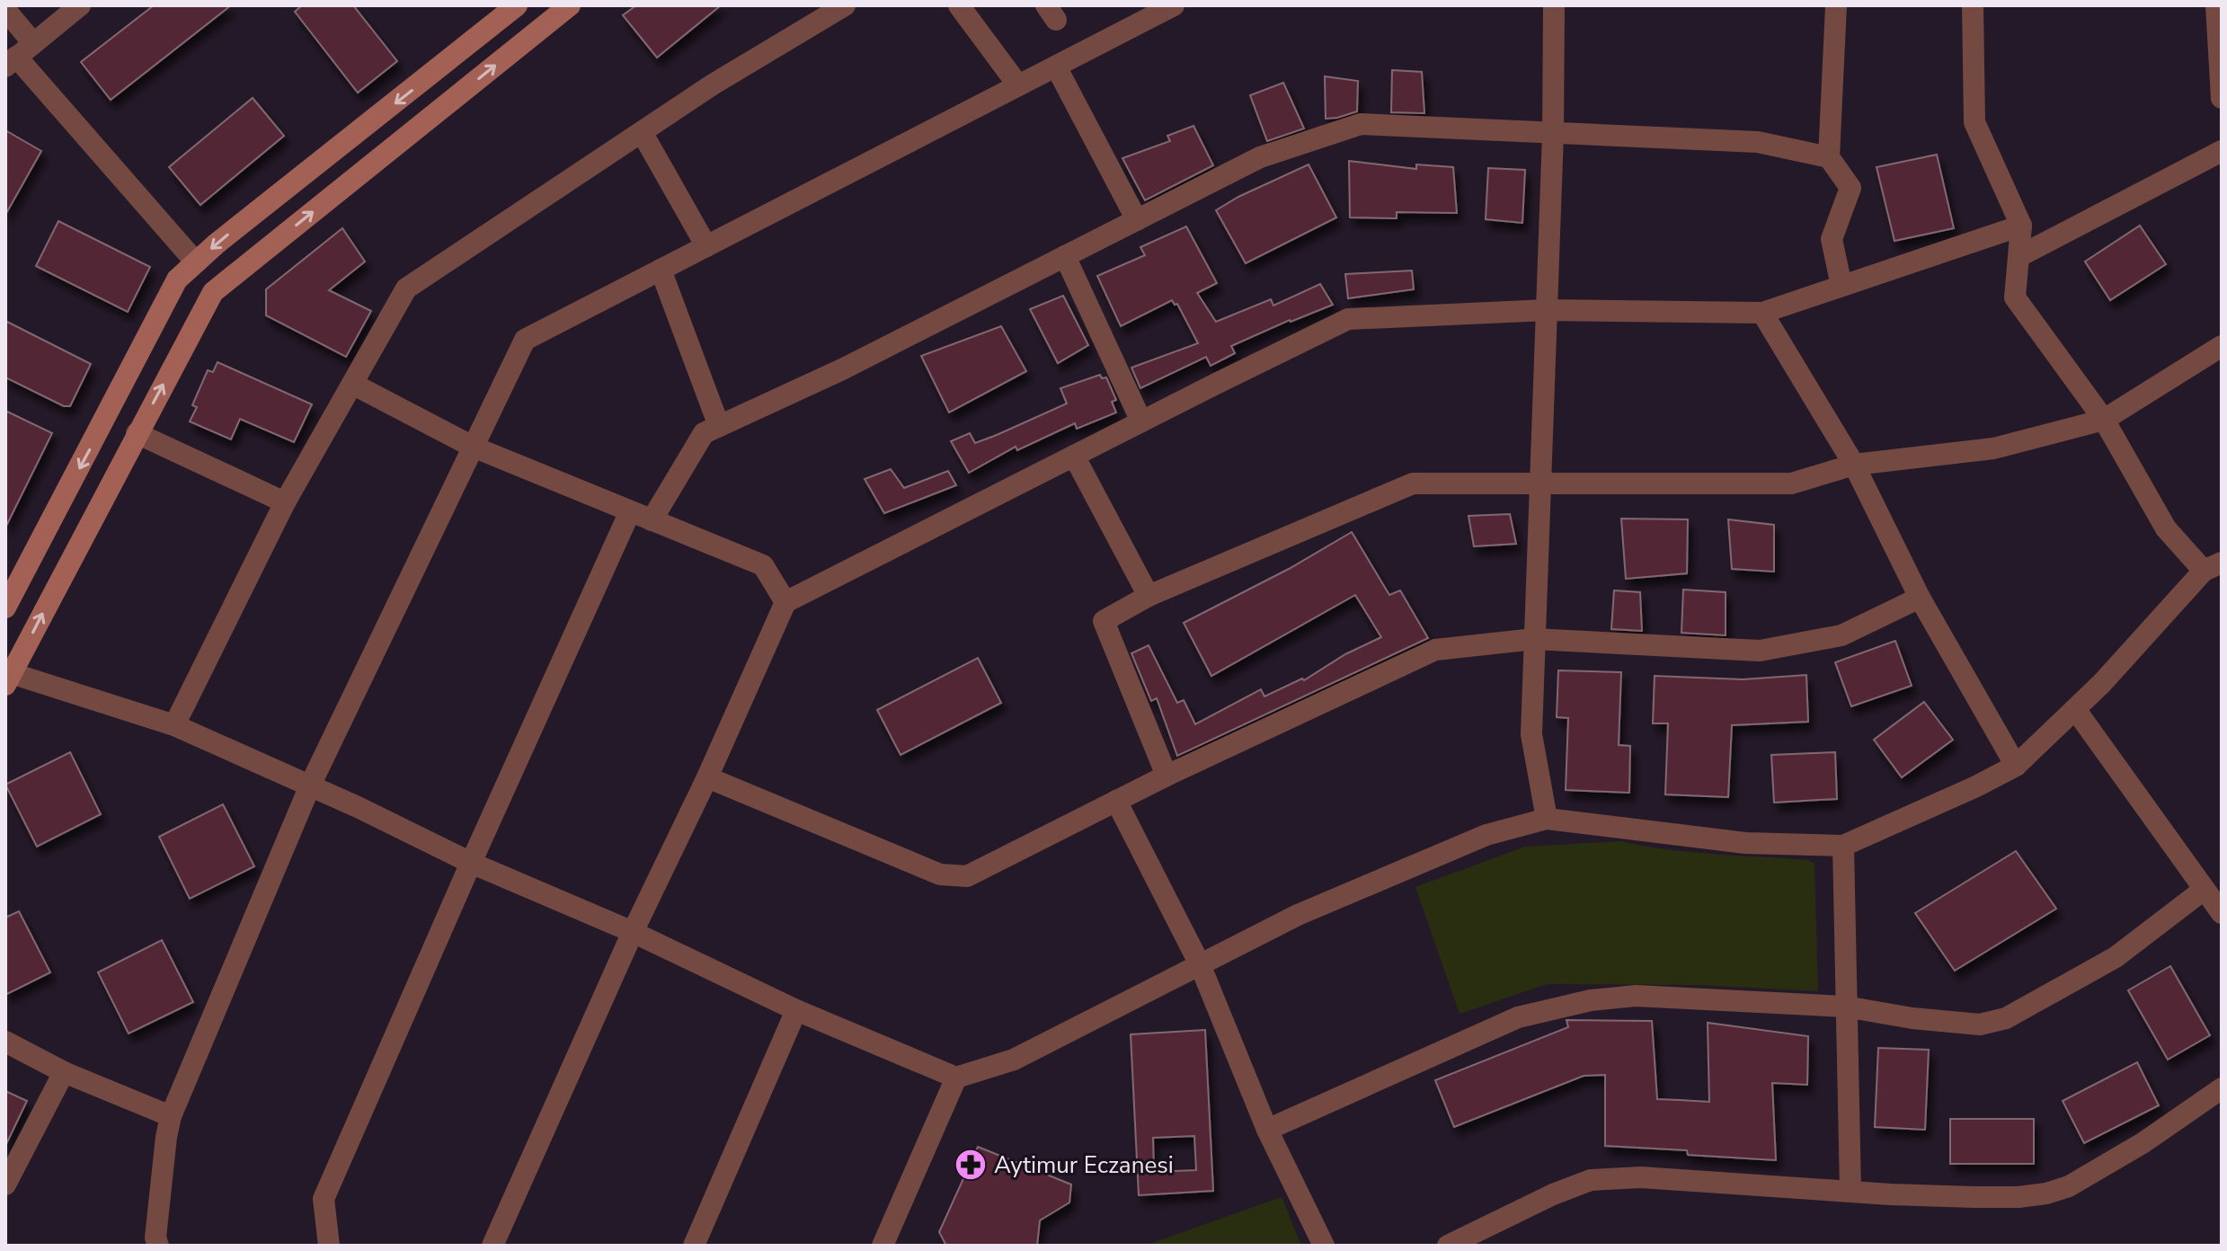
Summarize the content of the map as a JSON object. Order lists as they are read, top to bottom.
{
  "places": {
    "pharmacy": ["Aytimur Eczanesi"]
  }
}
